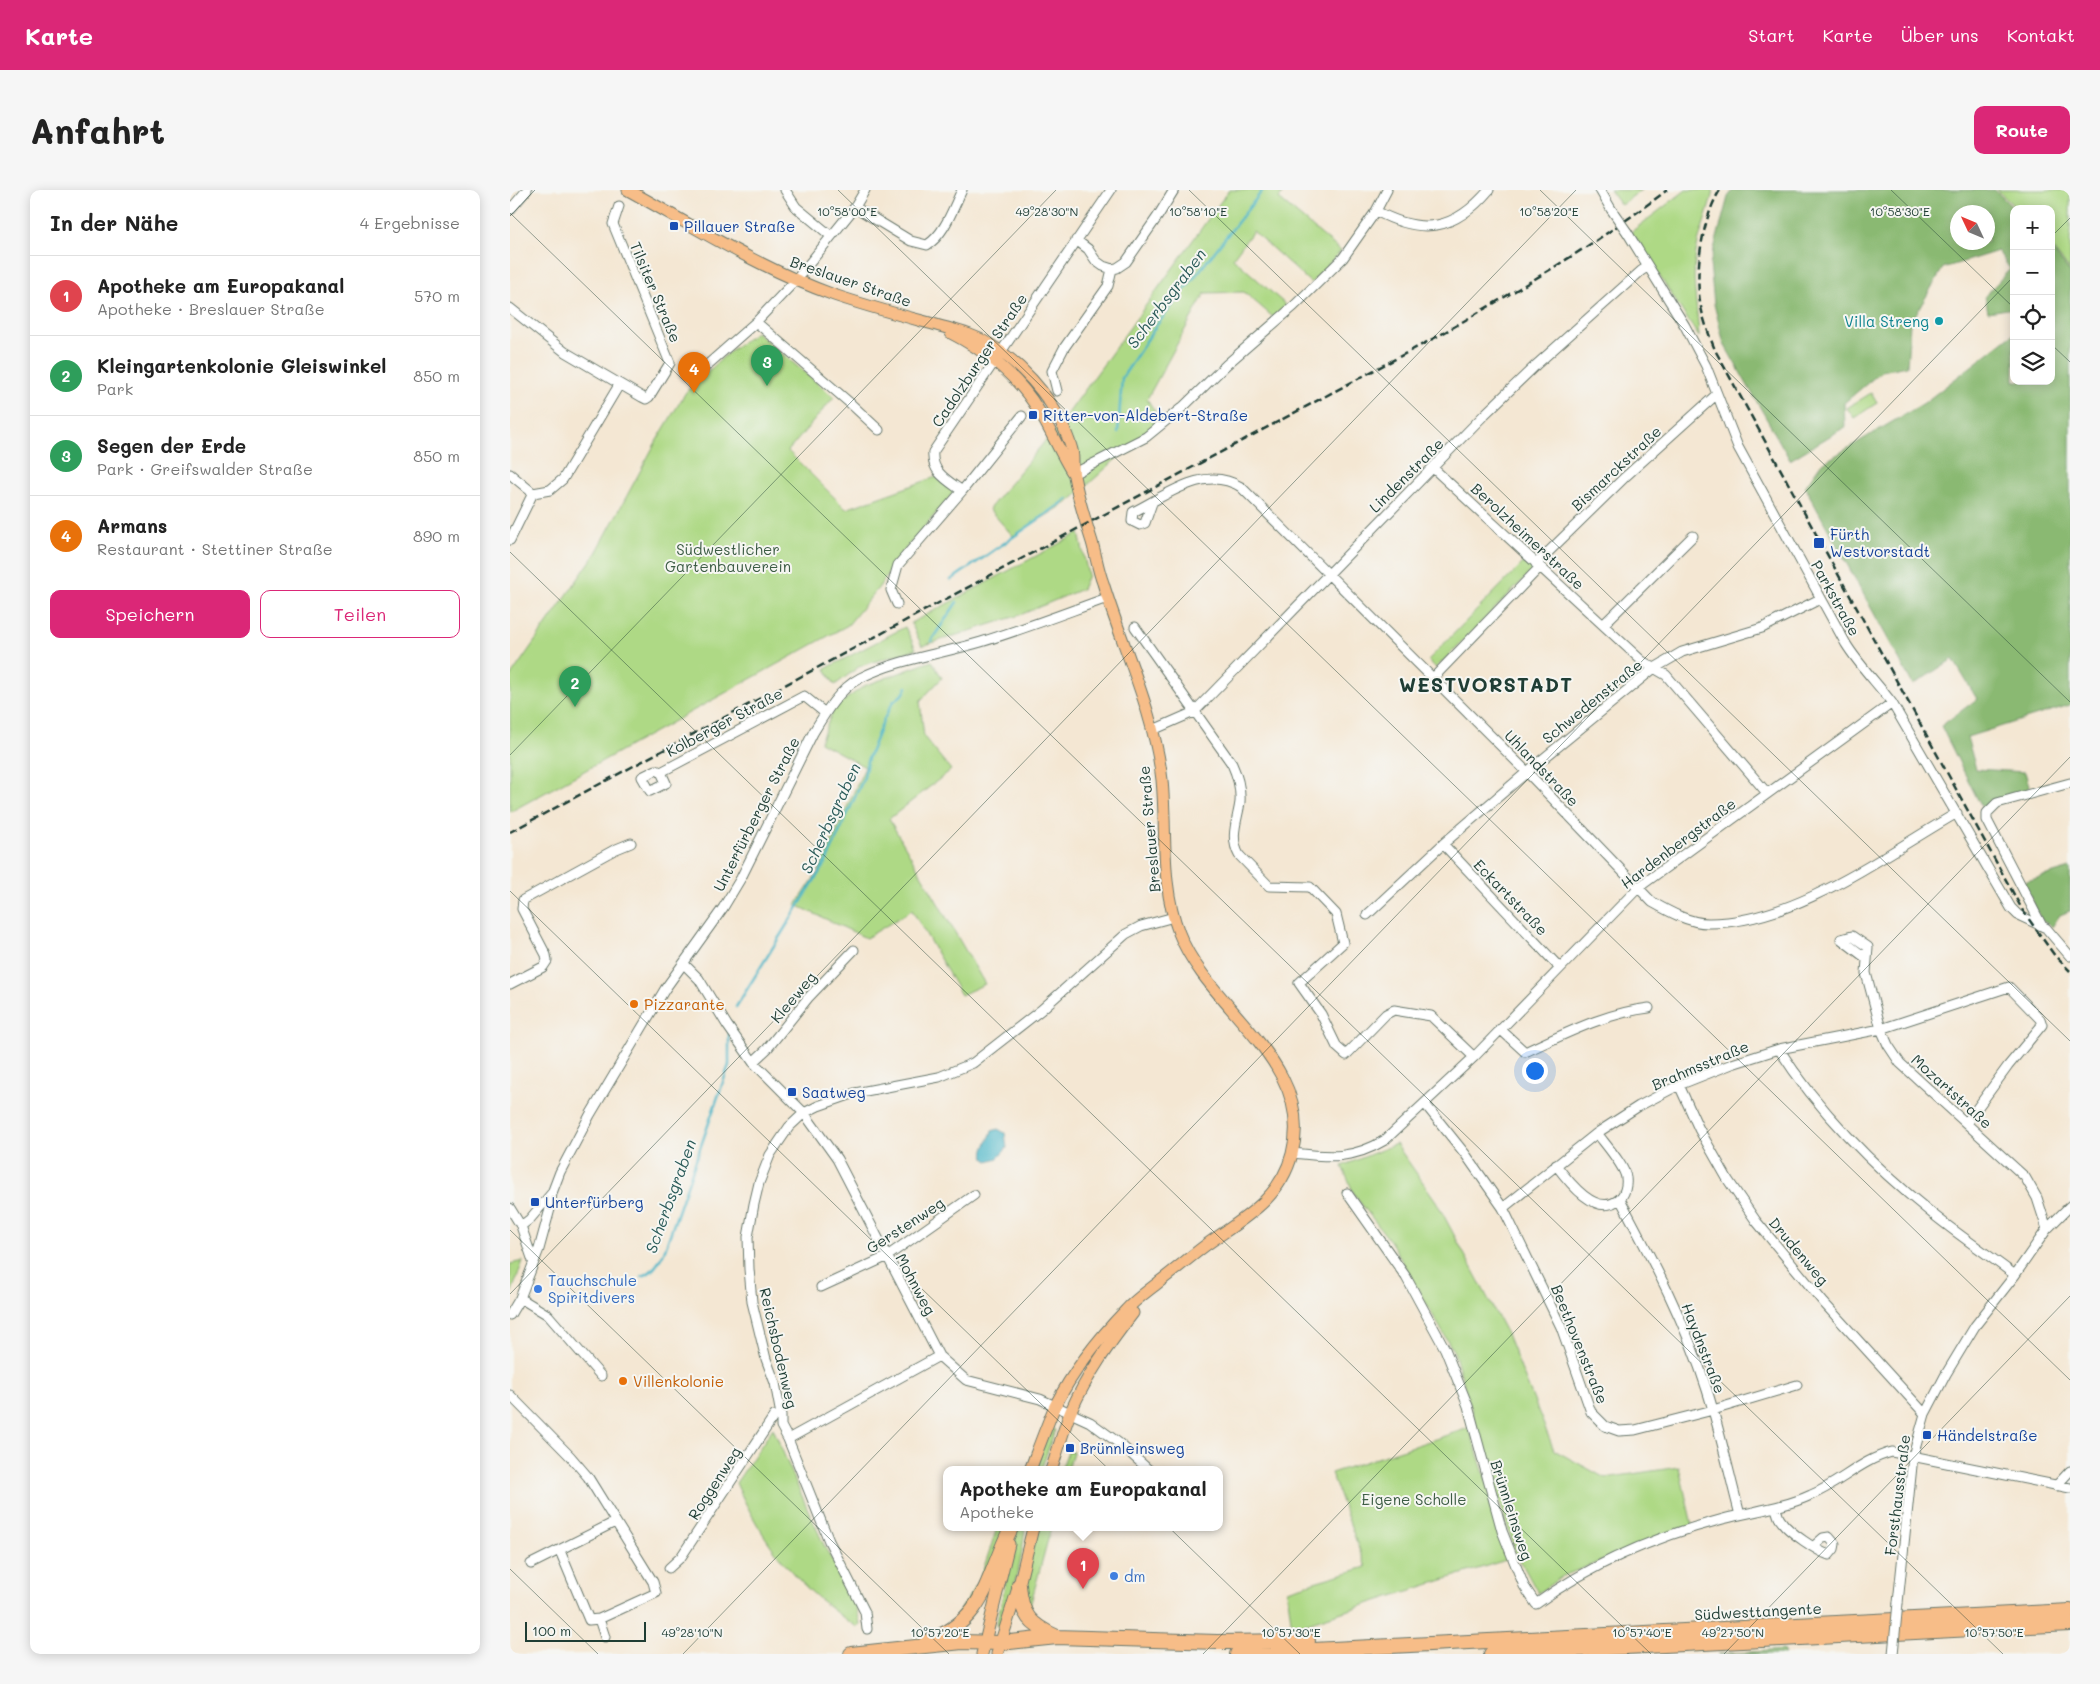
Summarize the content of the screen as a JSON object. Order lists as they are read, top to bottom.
{
  "streets": {
    "highway": ["Südwesttangente"],
    "main road": ["Breslauer Straße"],
    "street": [
      "Tilsiter Straße",
      "Cadolzburger Straße",
      "Bismarckstraße",
      "Lindenstraße",
      "Berolzheimerstraße",
      "Parkstraße",
      "Schwedenstraße",
      "Kolberger Straße",
      "Uhlandstraße",
      "Unterfürberger Straße",
      "Hardenbergstraße",
      "Eckartstraße",
      "Kleeweg",
      "Brahmsstraße",
      "Mozartstraße",
      "Gerstenweg",
      "Drudenweg",
      "Mohnweg",
      "Beethovenstraße",
      "Reichsbodenweg",
      "Haydnstraße",
      "Roggenweg",
      "Forsthausstraße",
      "Brünnleinsweg"
    ]
  },
  "crossings": [
    ["Breslauer Straße", "Cadolzburger Straße"],
    ["Breslauer Straße", "Lindenstraße"],
    ["Breslauer Straße", "Unterfürberger Straße"],
    ["Breslauer Straße", "Hardenbergstraße"],
    ["Breslauer Straße", "Mohnweg"],
    ["Bismarckstraße", "Berolzheimerstraße"],
    ["Bismarckstraße", "Parkstraße"],
    ["Bismarckstraße", "Uhlandstraße"],
    ["Lindenstraße", "Berolzheimerstraße"],
    ["Lindenstraße", "Parkstraße"],
    ["Lindenstraße", "Uhlandstraße"],
    ["Berolzheimerstraße", "Schwedenstraße"],
    ["Berolzheimerstraße", "Hardenbergstraße"],
    ["Parkstraße", "Schwedenstraße"],
    ["Parkstraße", "Uhlandstraße"],
    ["Parkstraße", "Hardenbergstraße"],
    ["Schwedenstraße", "Uhlandstraße"],
    ["Schwedenstraße", "Eckartstraße"],
    ["Kolberger Straße", "Unterfürberger Straße"],
    ["Uhlandstraße", "Hardenbergstraße"],
    ["Hardenbergstraße", "Eckartstraße"],
    ["Hardenbergstraße", "Beethovenstraße"],
    ["Brahmsstraße", "Mozartstraße"],
    ["Brahmsstraße", "Drudenweg"],
    ["Brahmsstraße", "Beethovenstraße"],
    ["Mozartstraße", "Forsthausstraße"],
    ["Gerstenweg", "Mohnweg"],
    ["Drudenweg", "Forsthausstraße"],
    ["Mohnweg", "Reichsbodenweg"],
    ["Beethovenstraße", "Haydnstraße"],
    ["Reichsbodenweg", "Roggenweg"],
    ["Haydnstraße", "Brünnleinsweg"],
    ["Forsthausstraße", "Brünnleinsweg"]
  ],
  "districts": ["WESTVORSTADT"],
  "water": ["Scherbsgraben"],
  "parks": ["Südwestlicher Gartenbauverein", "Eigene Scholle"],
  "places": {
    "transit": [
      "Pillauer Straße",
      "Ritter-von-Aldebert-Straße",
      "Fürth Westvorstadt",
      "Saatweg",
      "Unterfürberg",
      "Händelstraße",
      "Brünnleinsweg"
    ],
    "other": [
      "Villa Streng",
      "Pizzarante",
      "Tauchschule Spiritdivers",
      "Villenkolonie",
      "dm"
    ]
  },
  "scale_bar": "100 m",
  "north": "top left",
  "page": {
    "header": "Karte",
    "nav": [
      "Start",
      "Karte",
      "Über uns",
      "Kontakt"
    ],
    "buttons": [
      "Route",
      ["Speichern", "Teilen"]
    ],
    "title": "Anfahrt",
    "heading": ["In der Nähe", "4 Ergebnisse"],
    "map_buttons": ["+", "−"],
    "list": [
      {
        "mark": "1",
        "name": "Apotheke am Europakanal",
        "note": "Apotheke · Breslauer Straße",
        "value": "570 m"
      },
      {
        "mark": "2",
        "name": "Kleingartenkolonie Gleiswinkel",
        "note": "Park",
        "value": "850 m"
      },
      {
        "mark": "3",
        "name": "Segen der Erde",
        "note": "Park · Greifswalder Straße",
        "value": "850 m"
      },
      {
        "mark": "4",
        "name": "Armans",
        "note": "Restaurant · Stettiner Straße",
        "value": "890 m"
      }
    ],
    "pins": [
      "3",
      "4",
      "2",
      "1"
    ],
    "popup": ["Apotheke am Europakanal", "Apotheke"],
    "scale": "100 m"
  },
  "coordinates": [
    "10°58'30\"E",
    "10°58'00\"E",
    "10°58'10\"E",
    "10°58'20\"E",
    "49°28'30\"N",
    "49°28'10\"N",
    "49°27'50\"N",
    "10°57'20\"E",
    "10°57'30\"E",
    "10°57'40\"E",
    "10°57'50\"E"
  ]
}
